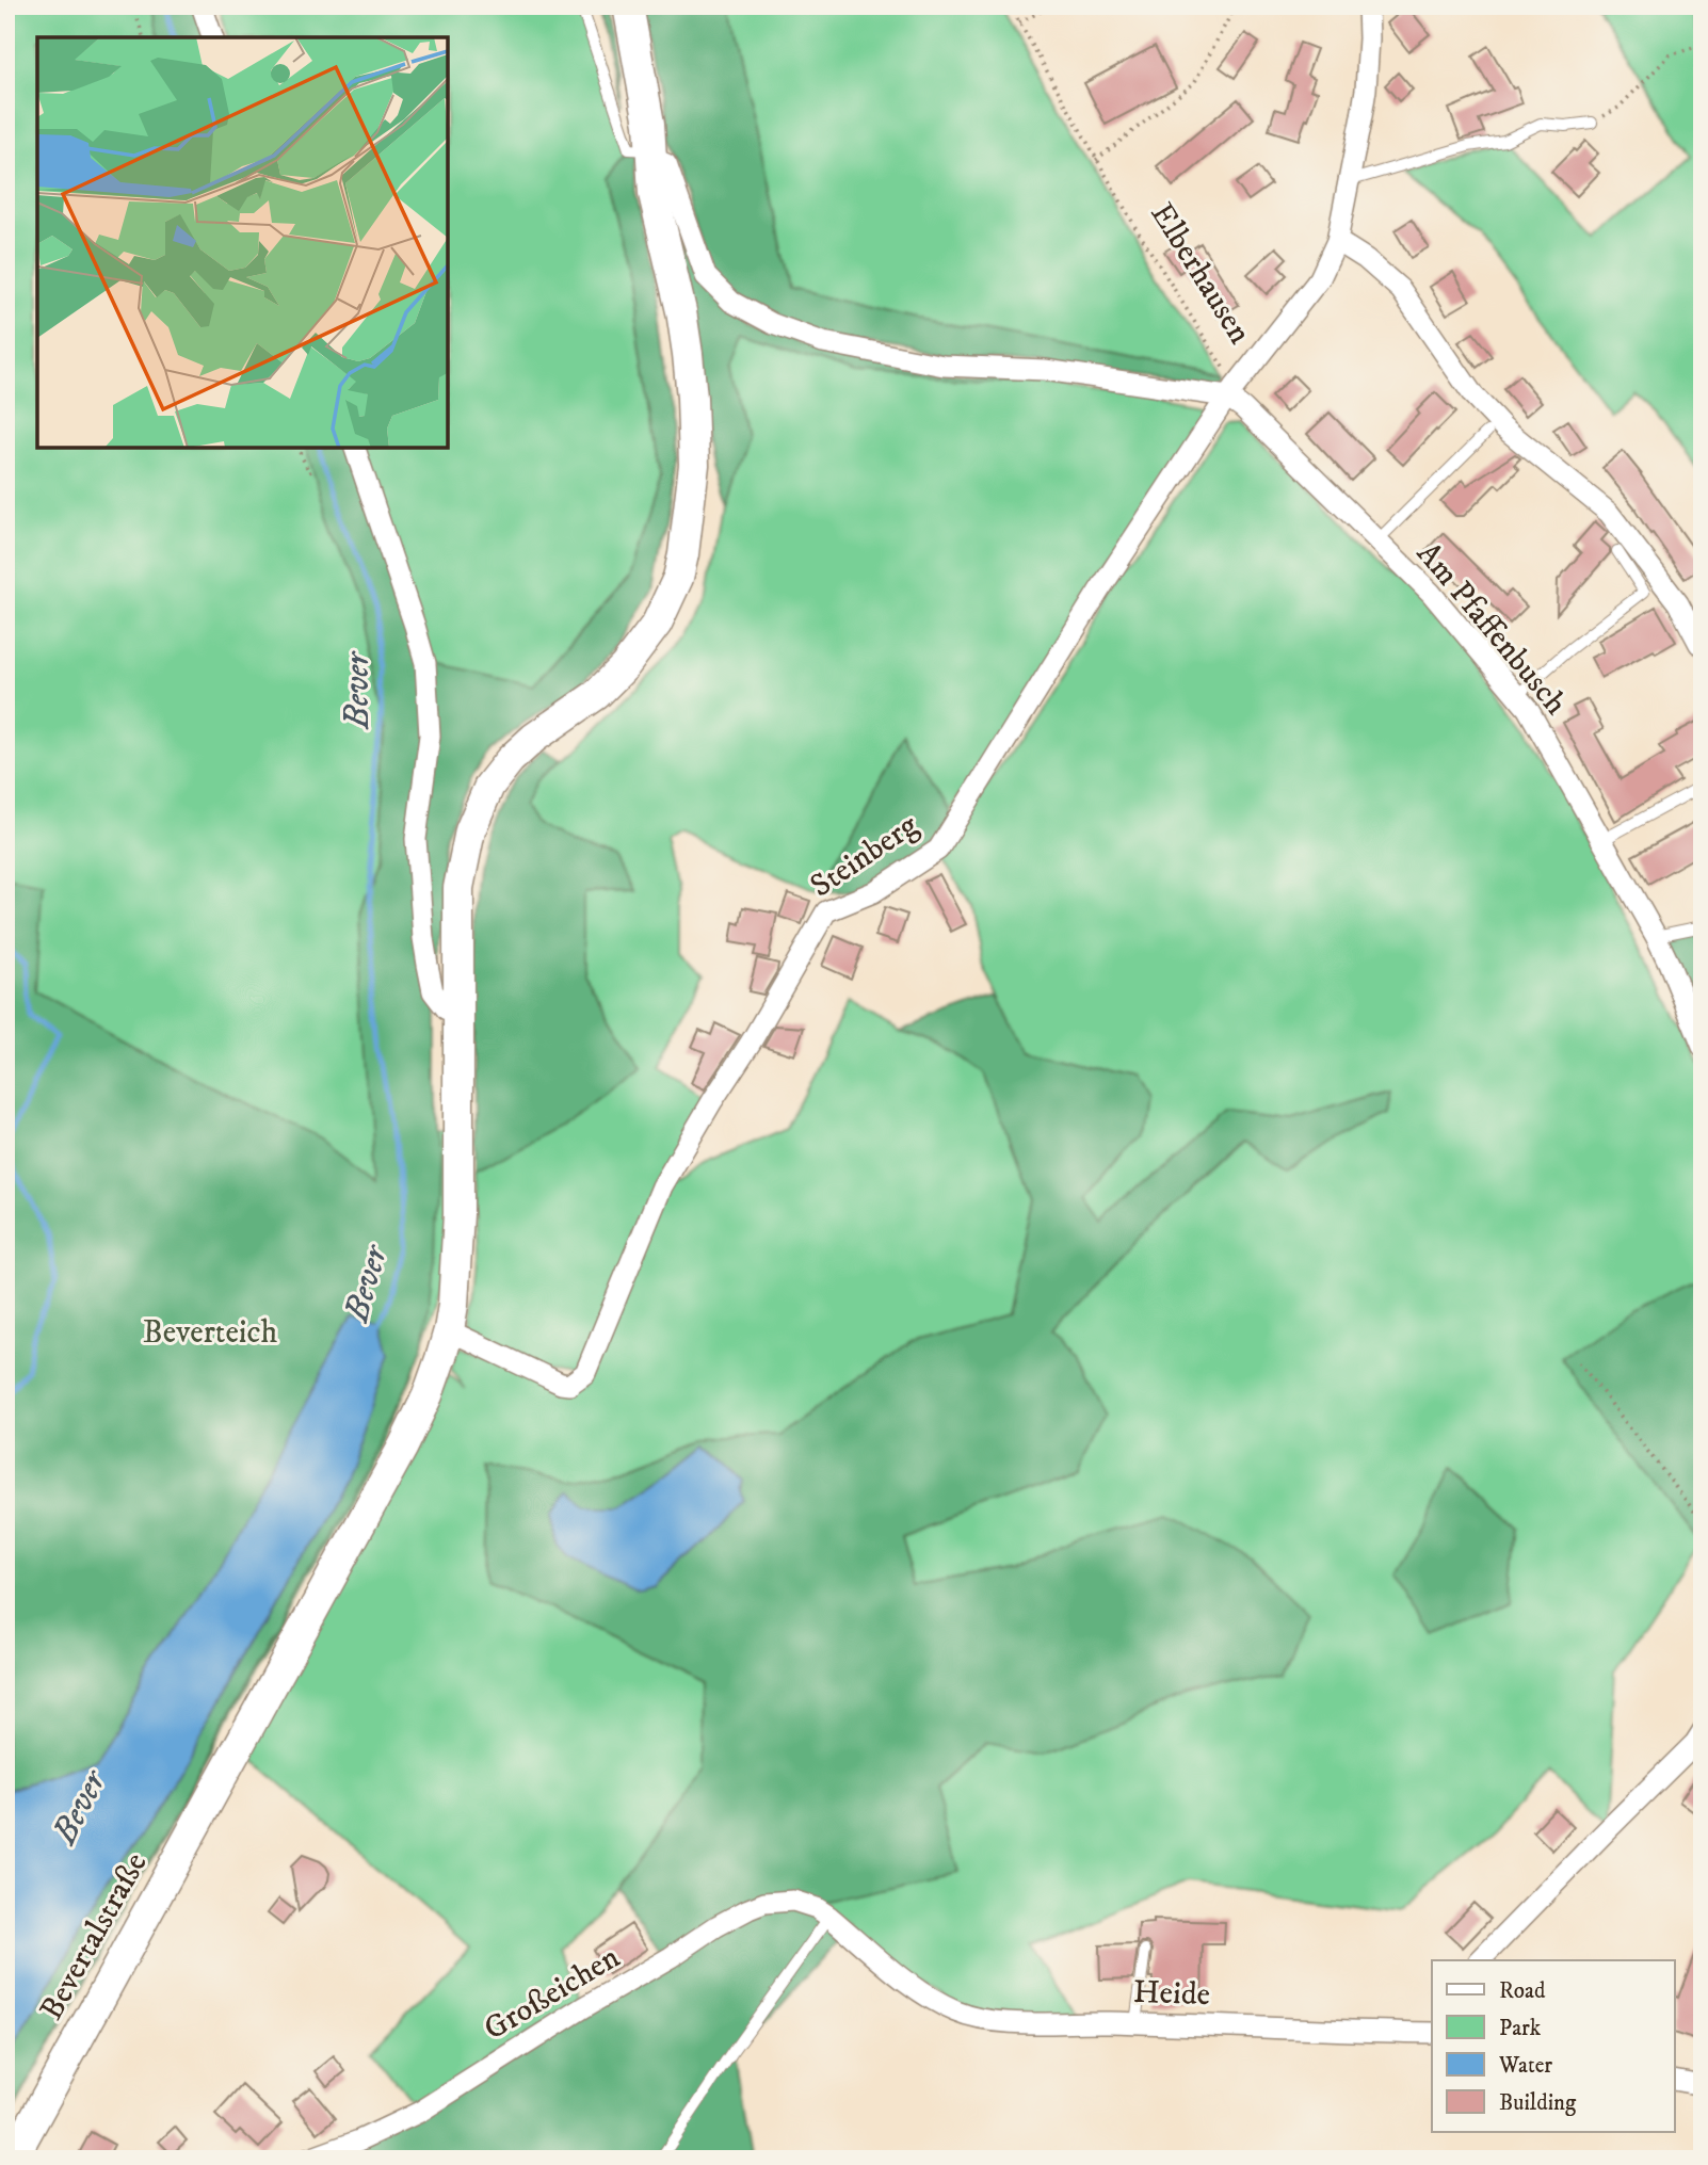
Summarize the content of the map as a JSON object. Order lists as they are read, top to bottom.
{
  "streets": {
    "street": [
      "Elberhausen",
      "Am Pfaffenbusch",
      "Steinberg",
      "Bevertalstraße",
      "Großeichen",
      "Heide"
    ]
  },
  "crossings": [
    ["Elberhausen", "Am Pfaffenbusch"],
    ["Elberhausen", "Steinberg"],
    ["Am Pfaffenbusch", "Steinberg"],
    ["Steinberg", "Bevertalstraße"],
    ["Großeichen", "Heide"]
  ],
  "water": ["Bever"],
  "parks": ["Beverteich"],
  "legend": [
    "Road",
    "Park",
    "Water",
    "Building"
  ]
}
